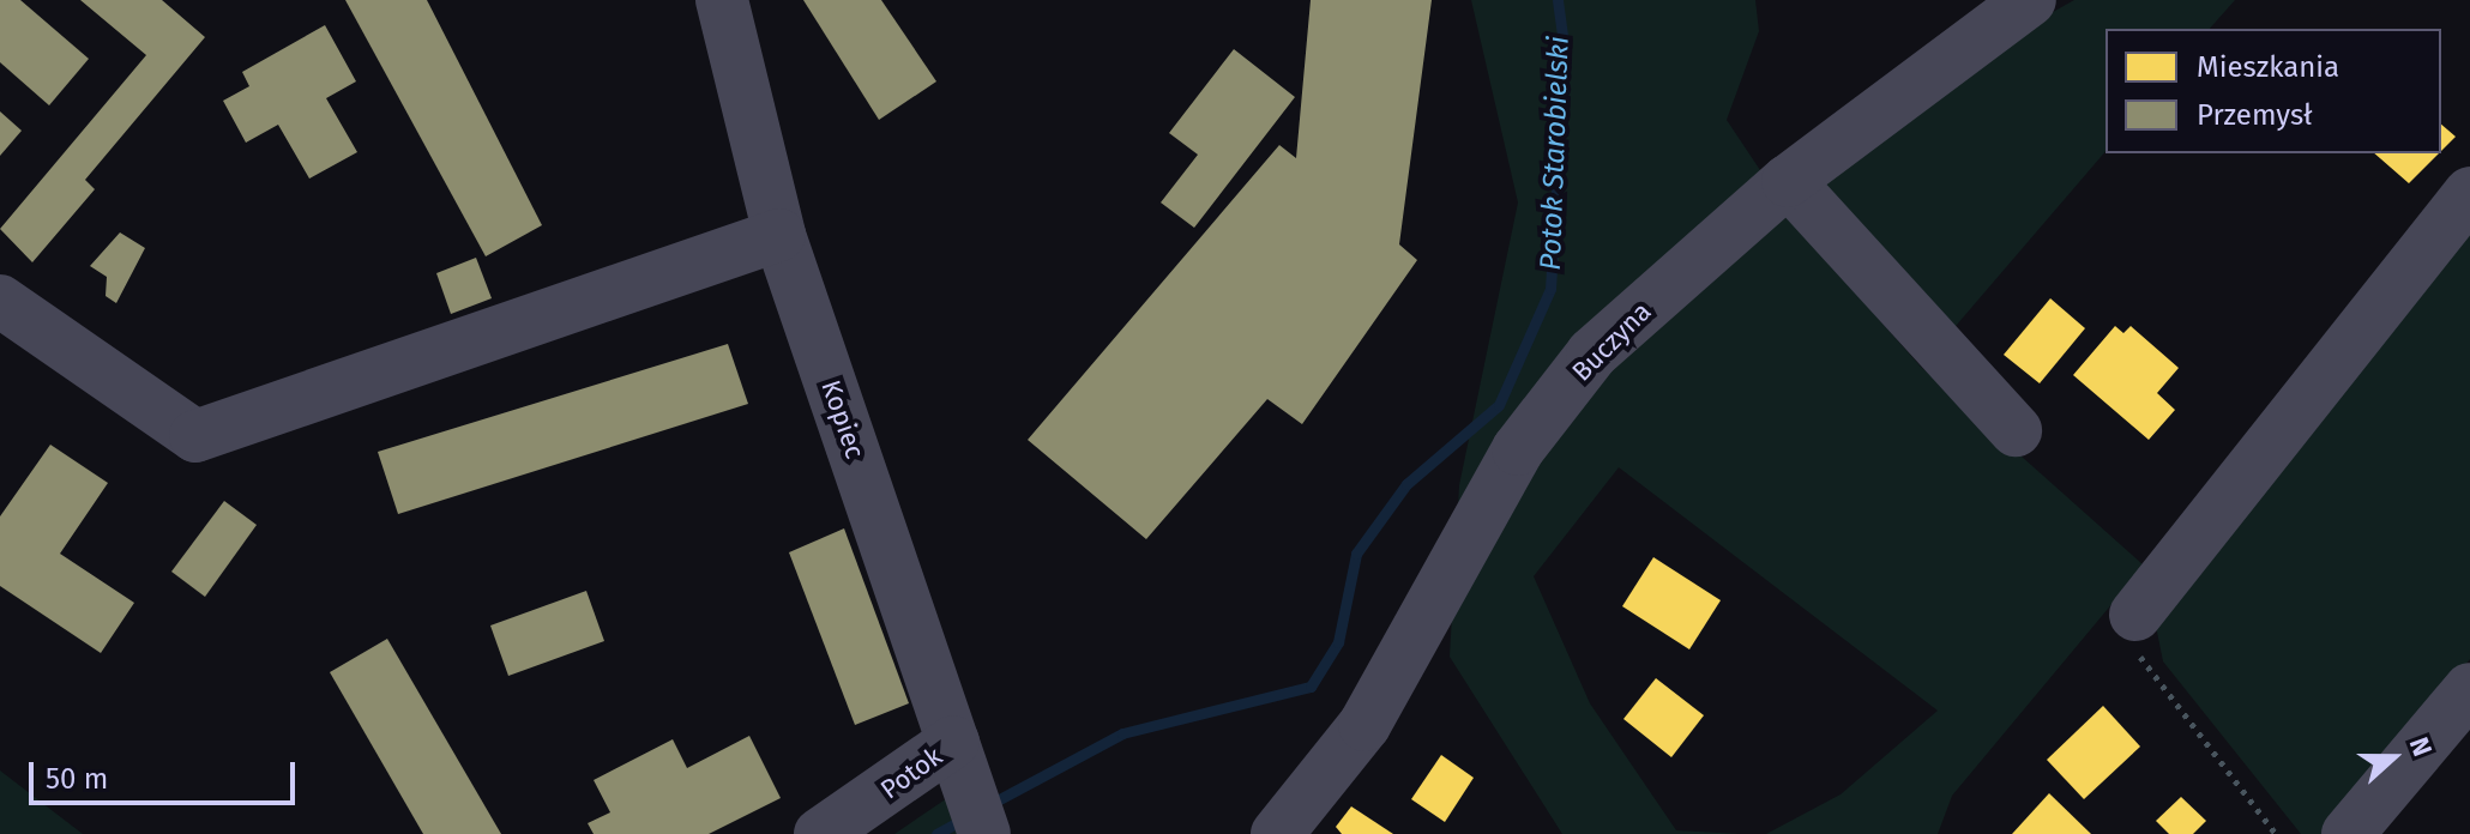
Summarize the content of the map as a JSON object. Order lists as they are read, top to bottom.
{
  "streets": {
    "street": ["Buczyna", "Kopiec", "Potok"]
  },
  "crossings": [
    ["Kopiec", "Potok"]
  ],
  "water": ["Potok Starobielski"],
  "legend": ["Mieszkania", "Przemysł"],
  "scale_bar": "50 m",
  "north": "right"
}
